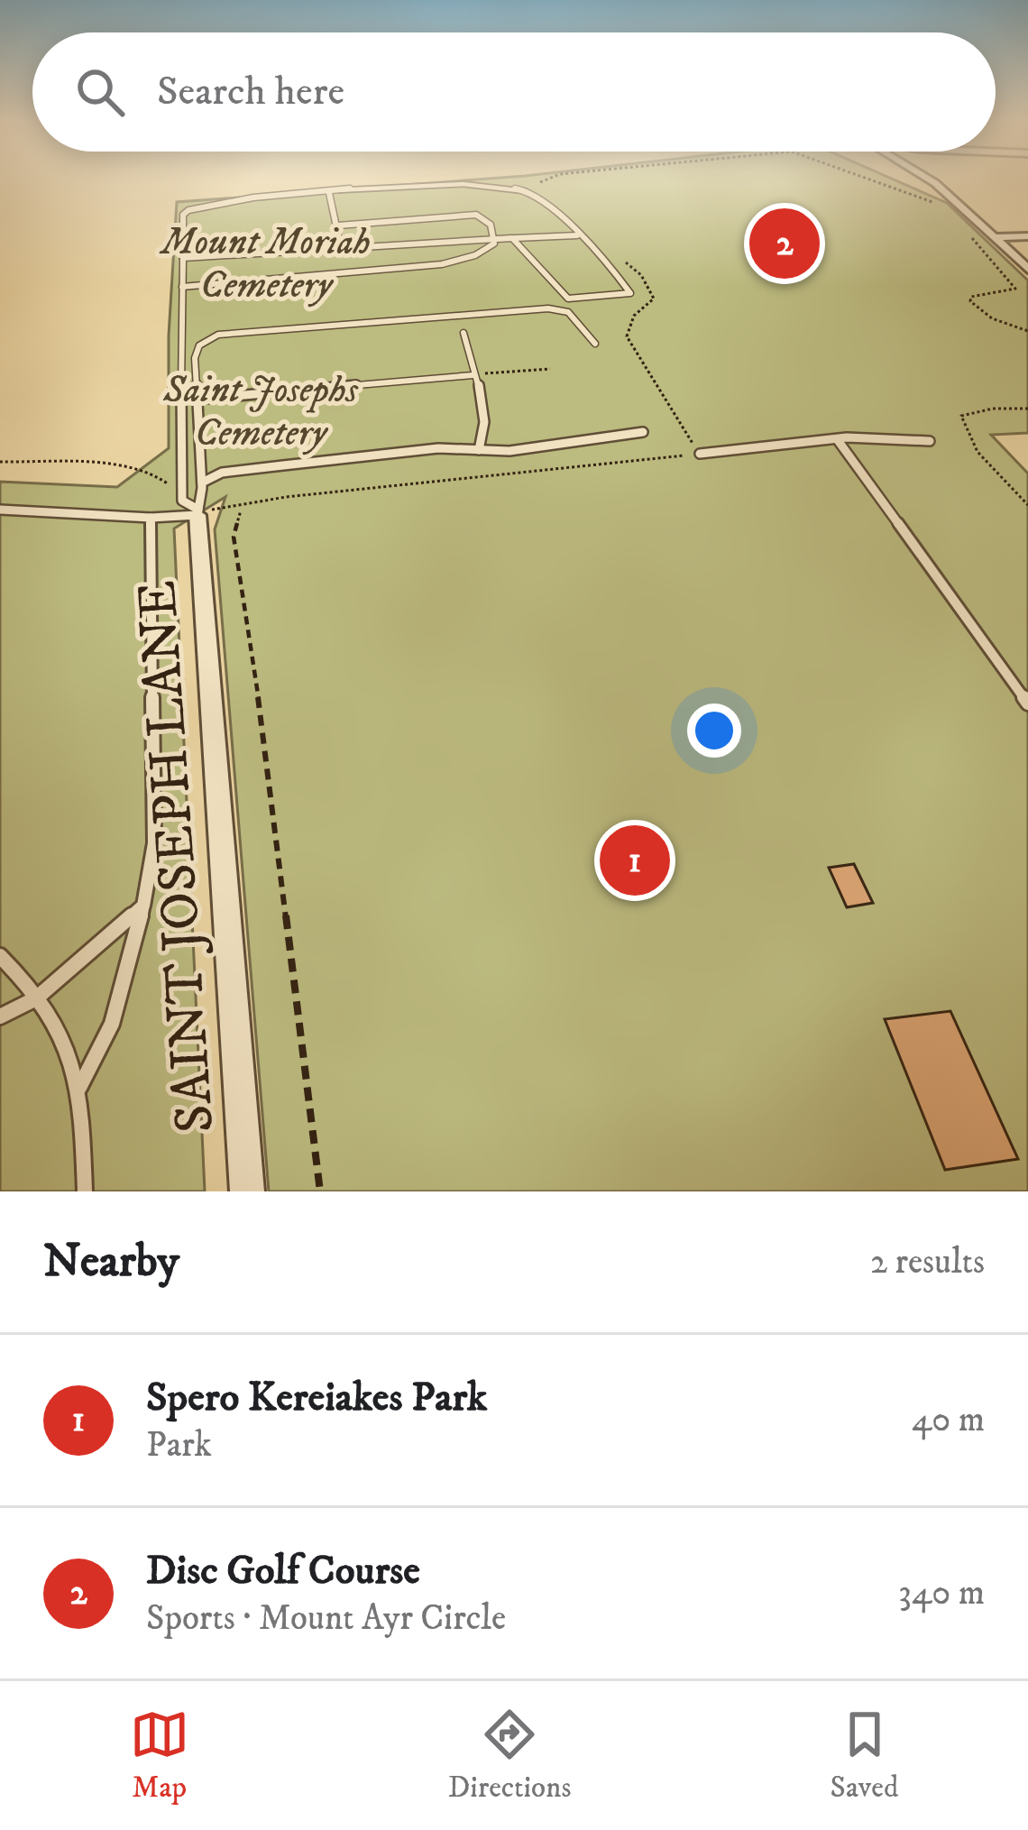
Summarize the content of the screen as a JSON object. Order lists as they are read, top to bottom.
{
  "streets": {
    "street": ["SAINT JOSEPH LANE"]
  },
  "parks": ["Mount Moriah Cemetery", "Saint Josephs Cemetery"],
  "page": {
    "search": "Search here",
    "pins": ["2", "1"],
    "heading": ["Nearby", "2 results"],
    "list": [
      {
        "mark": "1",
        "name": "Spero Kereiakes Park",
        "note": "Park",
        "value": "40 m"
      },
      {
        "mark": "2",
        "name": "Disc Golf Course",
        "note": "Sports · Mount Ayr Circle",
        "value": "340 m"
      }
    ],
    "nav": ["Map", "Directions", "Saved"]
  }
}
